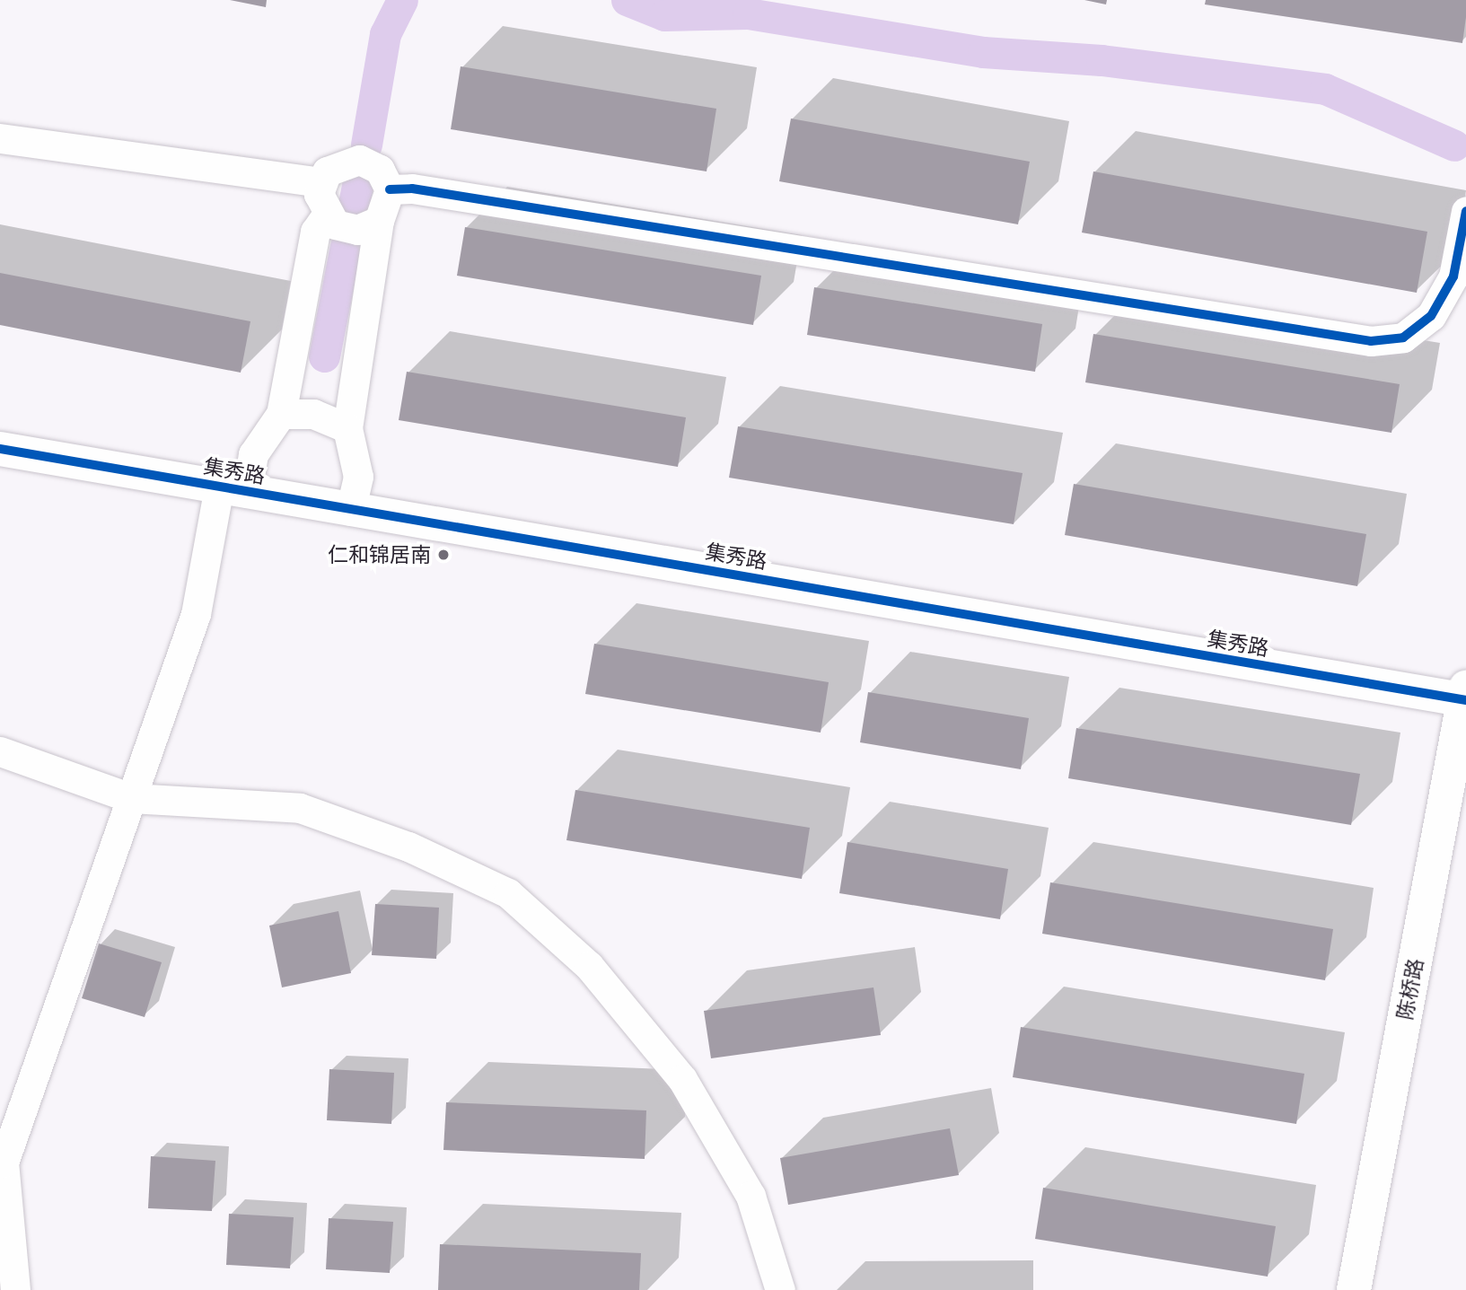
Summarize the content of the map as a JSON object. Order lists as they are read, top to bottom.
{
  "streets": {
    "street": ["集秀路", "陈桥路"]
  },
  "crossings": [
    ["集秀路", "陈桥路"]
  ],
  "places": ["仁和锦居南"]
}
